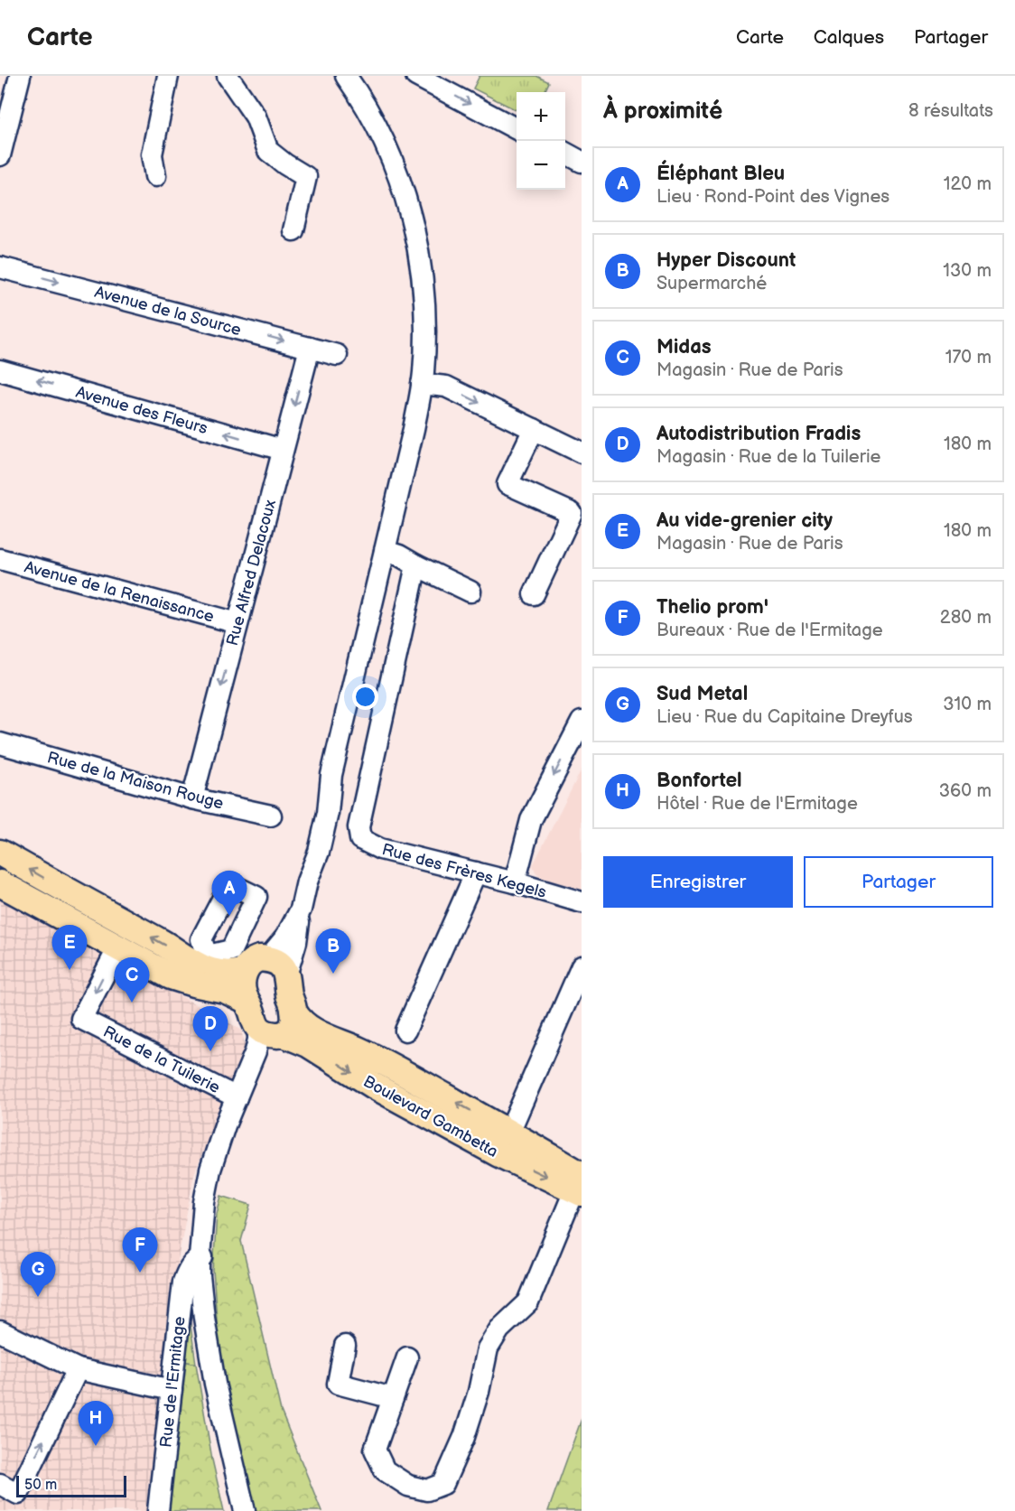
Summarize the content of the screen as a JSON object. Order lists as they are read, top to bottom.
{
  "streets": {
    "main road": ["Boulevard Gambetta"],
    "street": [
      "Avenue de la Source",
      "Avenue des Fleurs",
      "Rue Alfred Delacoux",
      "Avenue de la Renaissance",
      "Rue de la Maison Rouge",
      "Rue des Frères Kegels",
      "Rue de la Tuilerie",
      "Rue de l'Ermitage"
    ]
  },
  "crossings": [
    ["Avenue de la Source", "Rue Alfred Delacoux"],
    ["Avenue des Fleurs", "Rue Alfred Delacoux"],
    ["Rue Alfred Delacoux", "Avenue de la Renaissance"],
    ["Rue Alfred Delacoux", "Rue de la Maison Rouge"],
    ["Rue de la Tuilerie", "Rue de l'Ermitage"],
    ["Boulevard Gambetta", "Rue de l'Ermitage"]
  ],
  "one_way": ["Avenue de la Source", "Avenue des Fleurs"],
  "scale_bar": "50 m",
  "page": {
    "header": "Carte",
    "nav": ["Carte", "Calques", "Partager"],
    "heading": ["À proximité", "8 résultats"],
    "map_buttons": ["+", "−"],
    "list": [
      {
        "mark": "A",
        "name": "Éléphant Bleu",
        "note": "Lieu · Rond-Point des Vignes",
        "value": "120 m"
      },
      {
        "mark": "B",
        "name": "Hyper Discount",
        "note": "Supermarché",
        "value": "130 m"
      },
      {
        "mark": "C",
        "name": "Midas",
        "note": "Magasin · Rue de Paris",
        "value": "170 m"
      },
      {
        "mark": "D",
        "name": "Autodistribution Fradis",
        "note": "Magasin · Rue de la Tuilerie",
        "value": "180 m"
      },
      {
        "mark": "E",
        "name": "Au vide-grenier city",
        "note": "Magasin · Rue de Paris",
        "value": "180 m"
      },
      {
        "mark": "F",
        "name": "Thelio prom'",
        "note": "Bureaux · Rue de l'Ermitage",
        "value": "280 m"
      },
      {
        "mark": "G",
        "name": "Sud Metal",
        "note": "Lieu · Rue du Capitaine Dreyfus",
        "value": "310 m"
      },
      {
        "mark": "H",
        "name": "Bonfortel",
        "note": "Hôtel · Rue de l'Ermitage",
        "value": "360 m"
      }
    ],
    "buttons": ["Enregistrer", "Partager"],
    "pins": [
      "A",
      "E",
      "B",
      "C",
      "D",
      "F",
      "G",
      "H"
    ],
    "scale": "50 m"
  }
}
